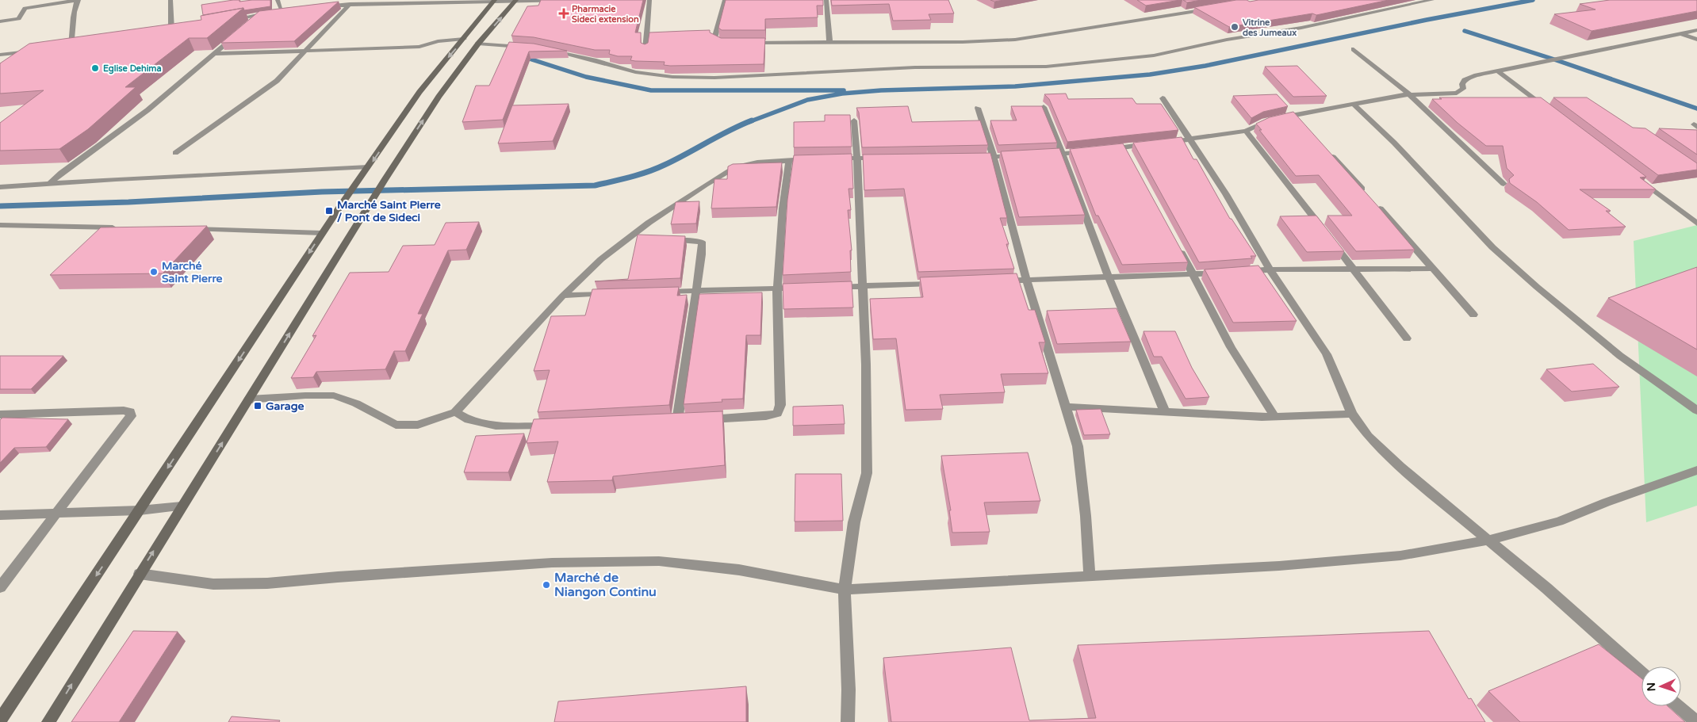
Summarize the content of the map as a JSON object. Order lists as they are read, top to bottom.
{
  "places": {
    "health": ["Pharmacie Sideci extension"],
    "other": [
      "Vitrine des Jumeaux",
      "Eglise Dehima",
      "Marché Saint Pierre",
      "Marché de Niangon Continu"
    ],
    "transit": ["Marché Saint Pierre / Pont de Sideci", "Garage"]
  },
  "north": "left"
}
